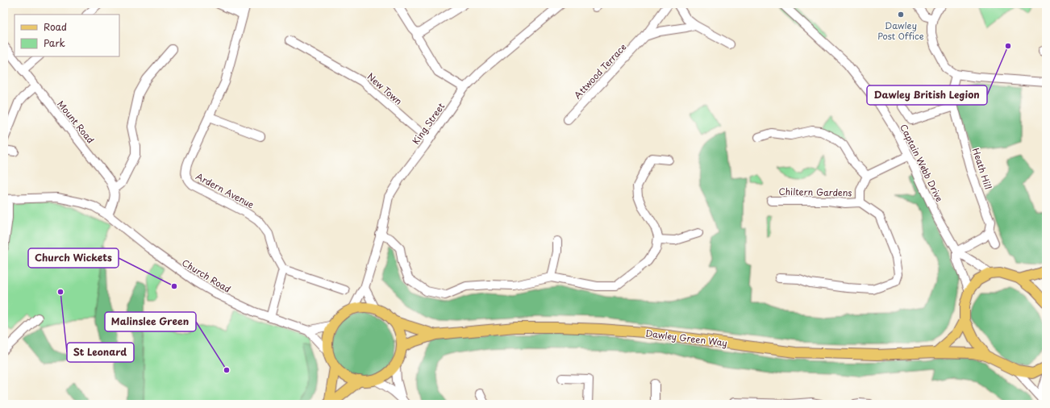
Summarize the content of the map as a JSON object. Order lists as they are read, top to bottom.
{
  "streets": {
    "main road": ["Dawley Green Way"],
    "street": [
      "Attwood Terrace",
      "New Town",
      "Mount Road",
      "King Street",
      "Captain Webb Drive",
      "Heath Hill",
      "Ardern Avenue",
      "Chiltern Gardens",
      "Church Road"
    ]
  },
  "crossings": [
    ["New Town", "King Street"],
    ["King Street", "Church Road"],
    ["King Street", "Dawley Green Way"],
    ["Church Road", "Dawley Green Way"]
  ],
  "places": [
    "Dawley Post Office",
    "Dawley British Legion",
    "Church Wickets",
    "St Leonard",
    "Malinslee Green"
  ],
  "legend": ["Road", "Park"]
}
